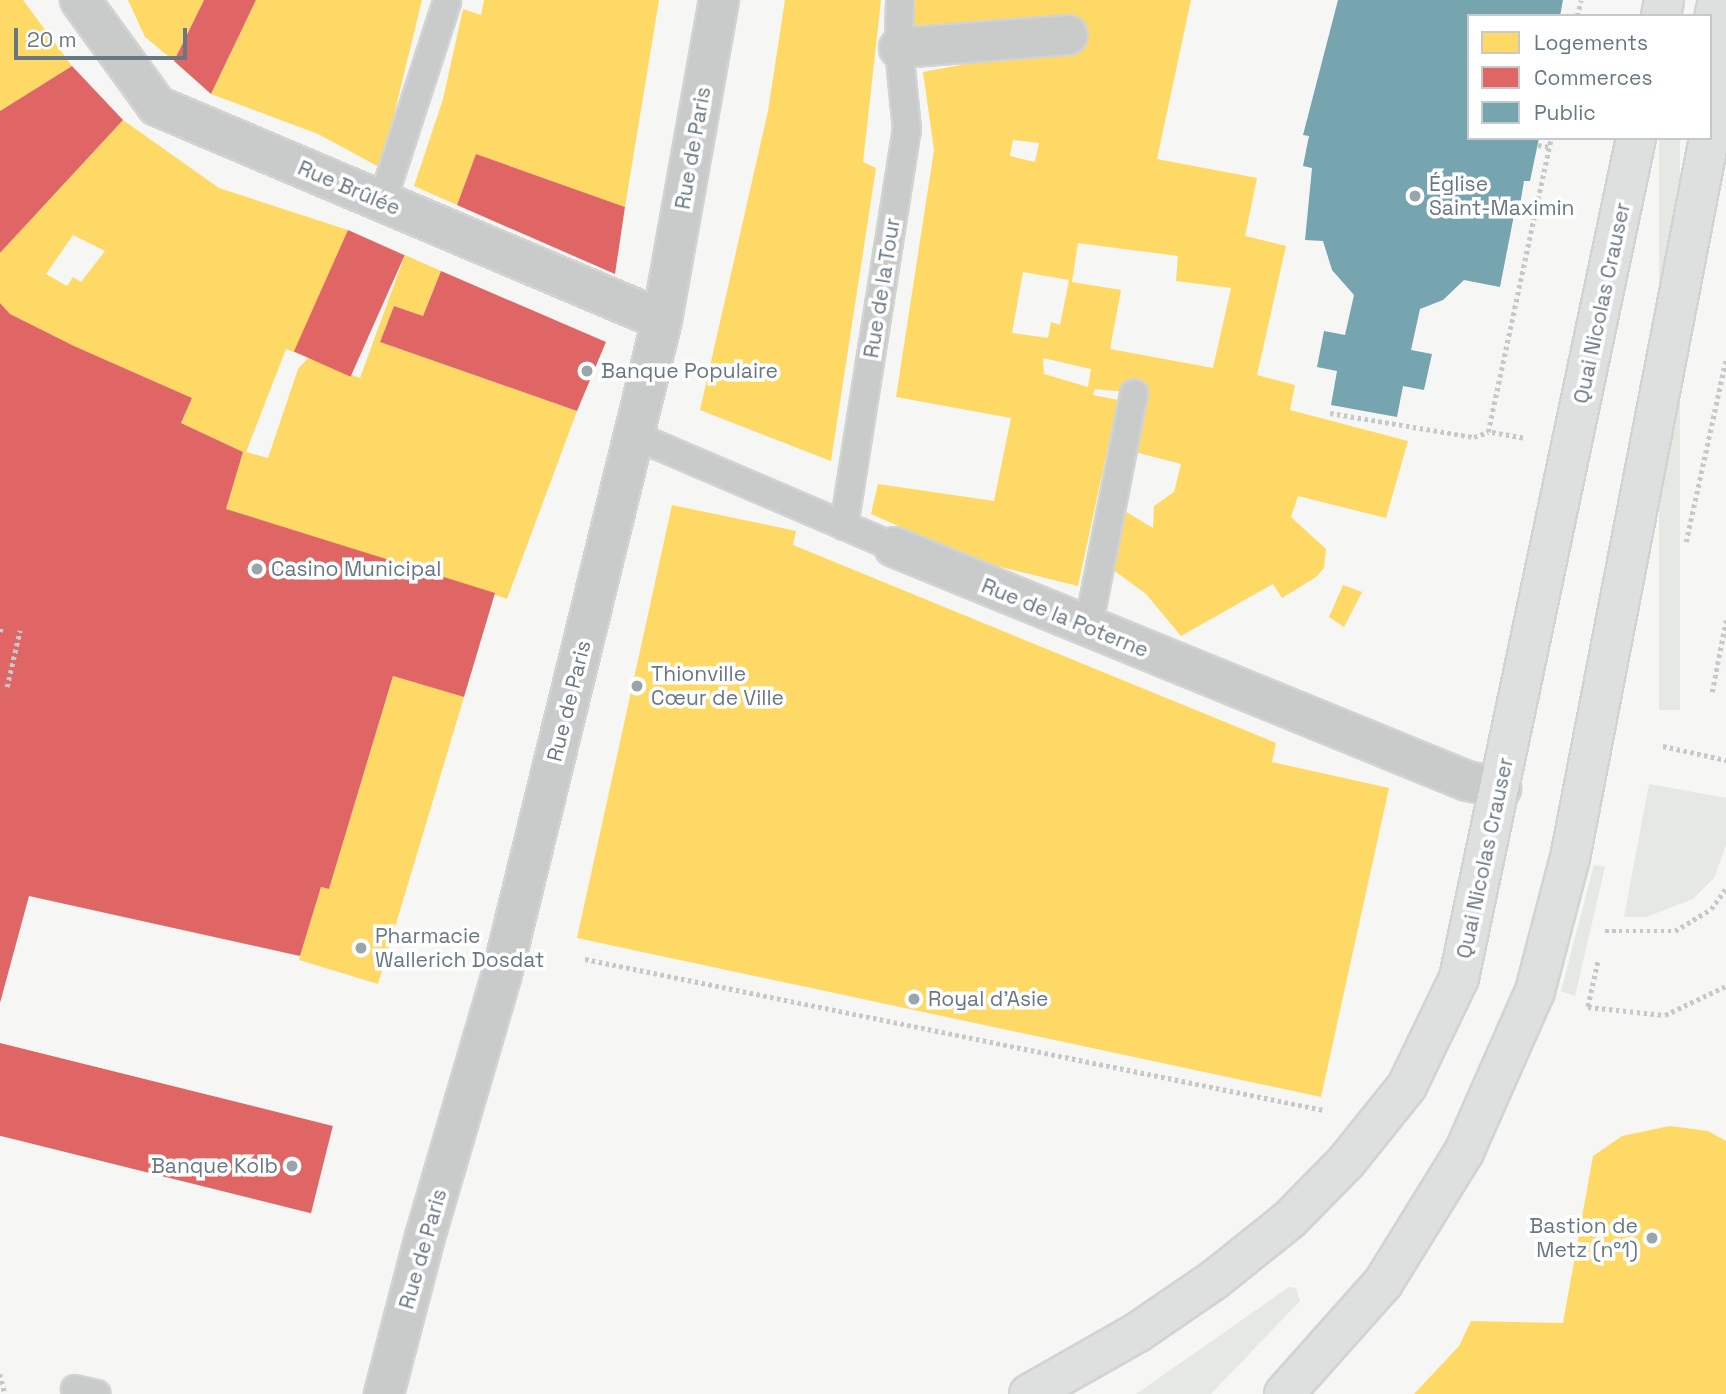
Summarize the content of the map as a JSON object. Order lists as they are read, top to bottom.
{
  "streets": {
    "main road": ["Quai Nicolas Crauser"],
    "street": ["Rue de Paris", "Rue Brûlée", "Rue de la Poterne"],
    "lane": ["Rue de la Tour"]
  },
  "crossings": [
    ["Rue de Paris", "Rue Brûlée"],
    ["Rue de Paris", "Rue de la Poterne"],
    ["Rue de la Tour", "Rue de la Poterne"],
    ["Quai Nicolas Crauser", "Rue de la Poterne"]
  ],
  "places": [
    "Église Saint-Maximin",
    "Banque Populaire",
    "Casino Municipal",
    "Thionville Cœur de Ville",
    "Pharmacie Wallerich Dosdat",
    "Royal d'Asie",
    "Banque Kolb",
    "Bastion de Metz (n°1)"
  ],
  "legend": ["Logements", "Commerces", "Public"],
  "scale_bar": "20 m"
}
